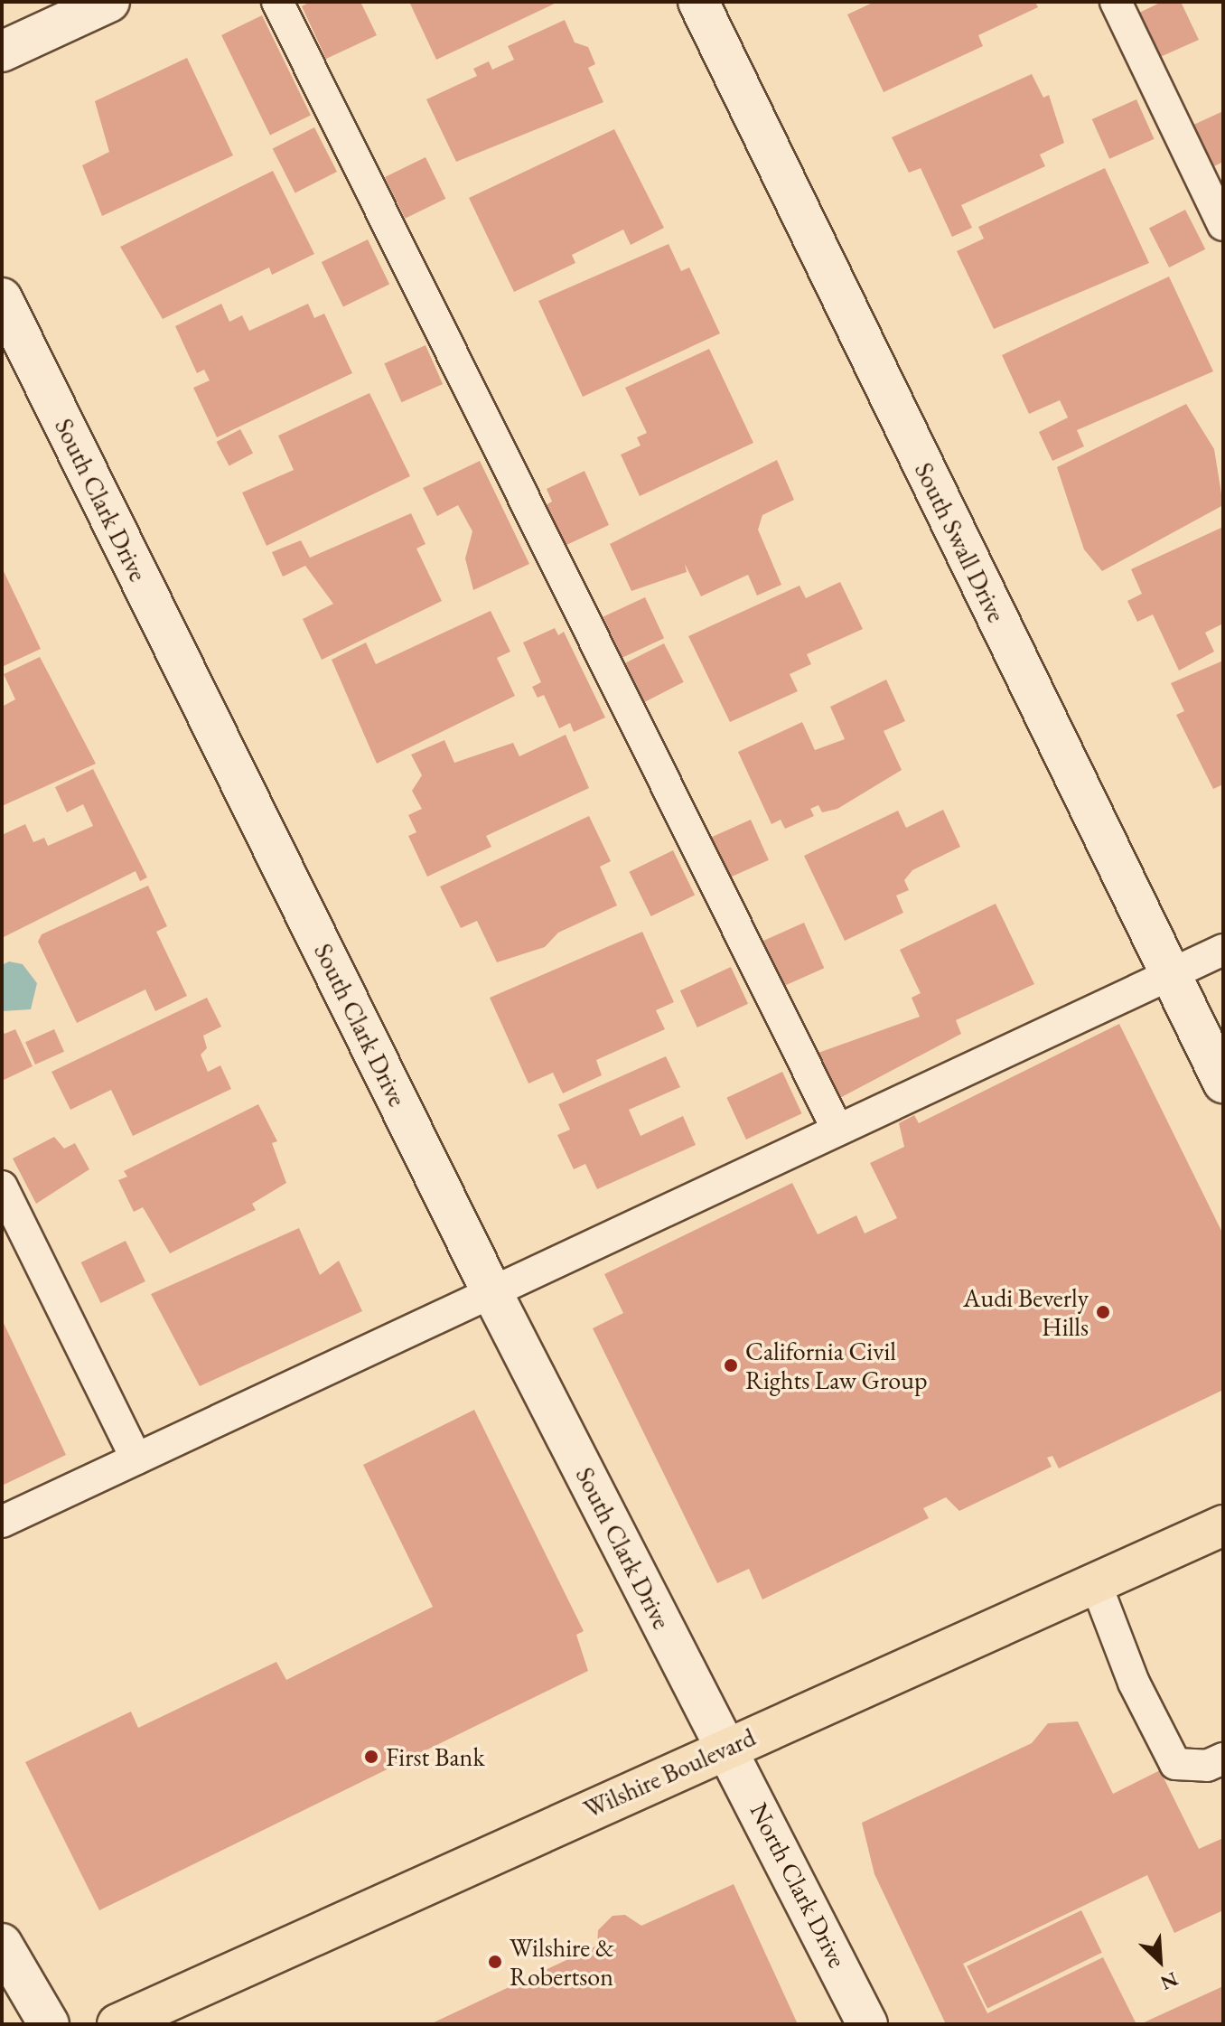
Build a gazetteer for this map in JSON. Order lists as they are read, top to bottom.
{
  "streets": {
    "main road": ["Wilshire Boulevard"],
    "street": ["South Clark Drive", "South Swall Drive", "North Clark Drive"]
  },
  "crossings": [
    ["South Clark Drive", "Wilshire Boulevard"],
    ["South Clark Drive", "North Clark Drive"],
    ["Wilshire Boulevard", "North Clark Drive"]
  ],
  "places": [
    "Audi Beverly Hills",
    "California Civil Rights Law Group",
    "First Bank",
    "Wilshire & Robertson"
  ],
  "north": "bottom right"
}
